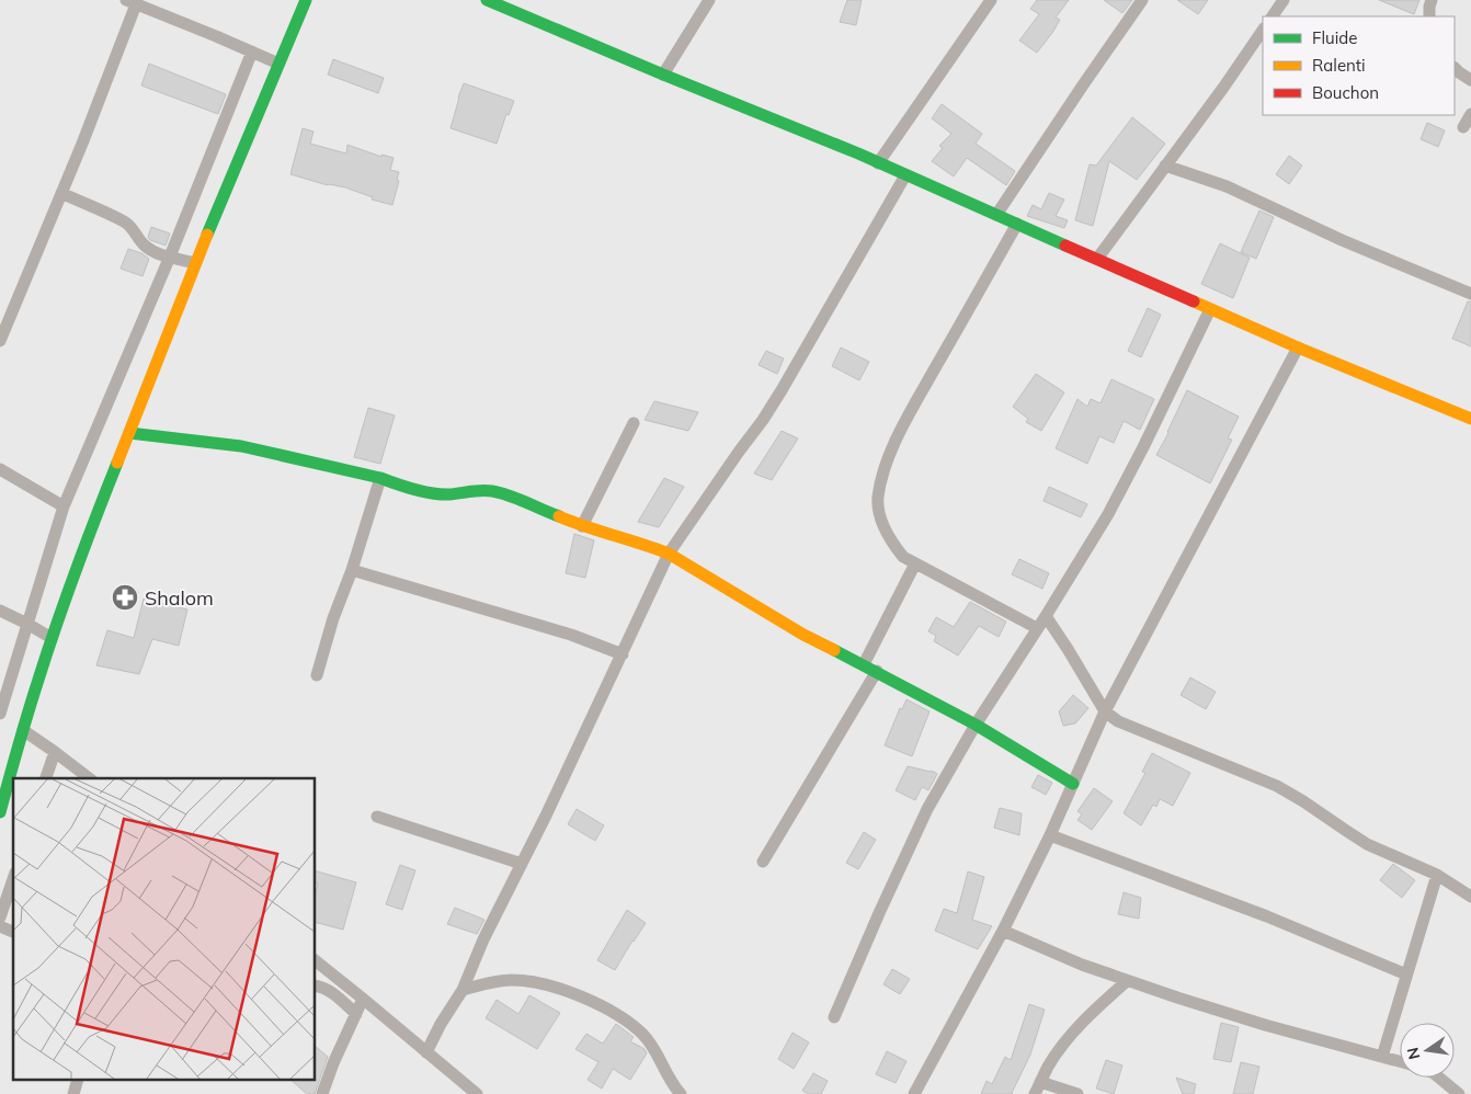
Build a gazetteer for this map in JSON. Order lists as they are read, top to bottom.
{
  "places": {
    "pharmacy": ["Shalom"]
  },
  "legend": ["Fluide", "Ralenti", "Bouchon"],
  "north": "left"
}
